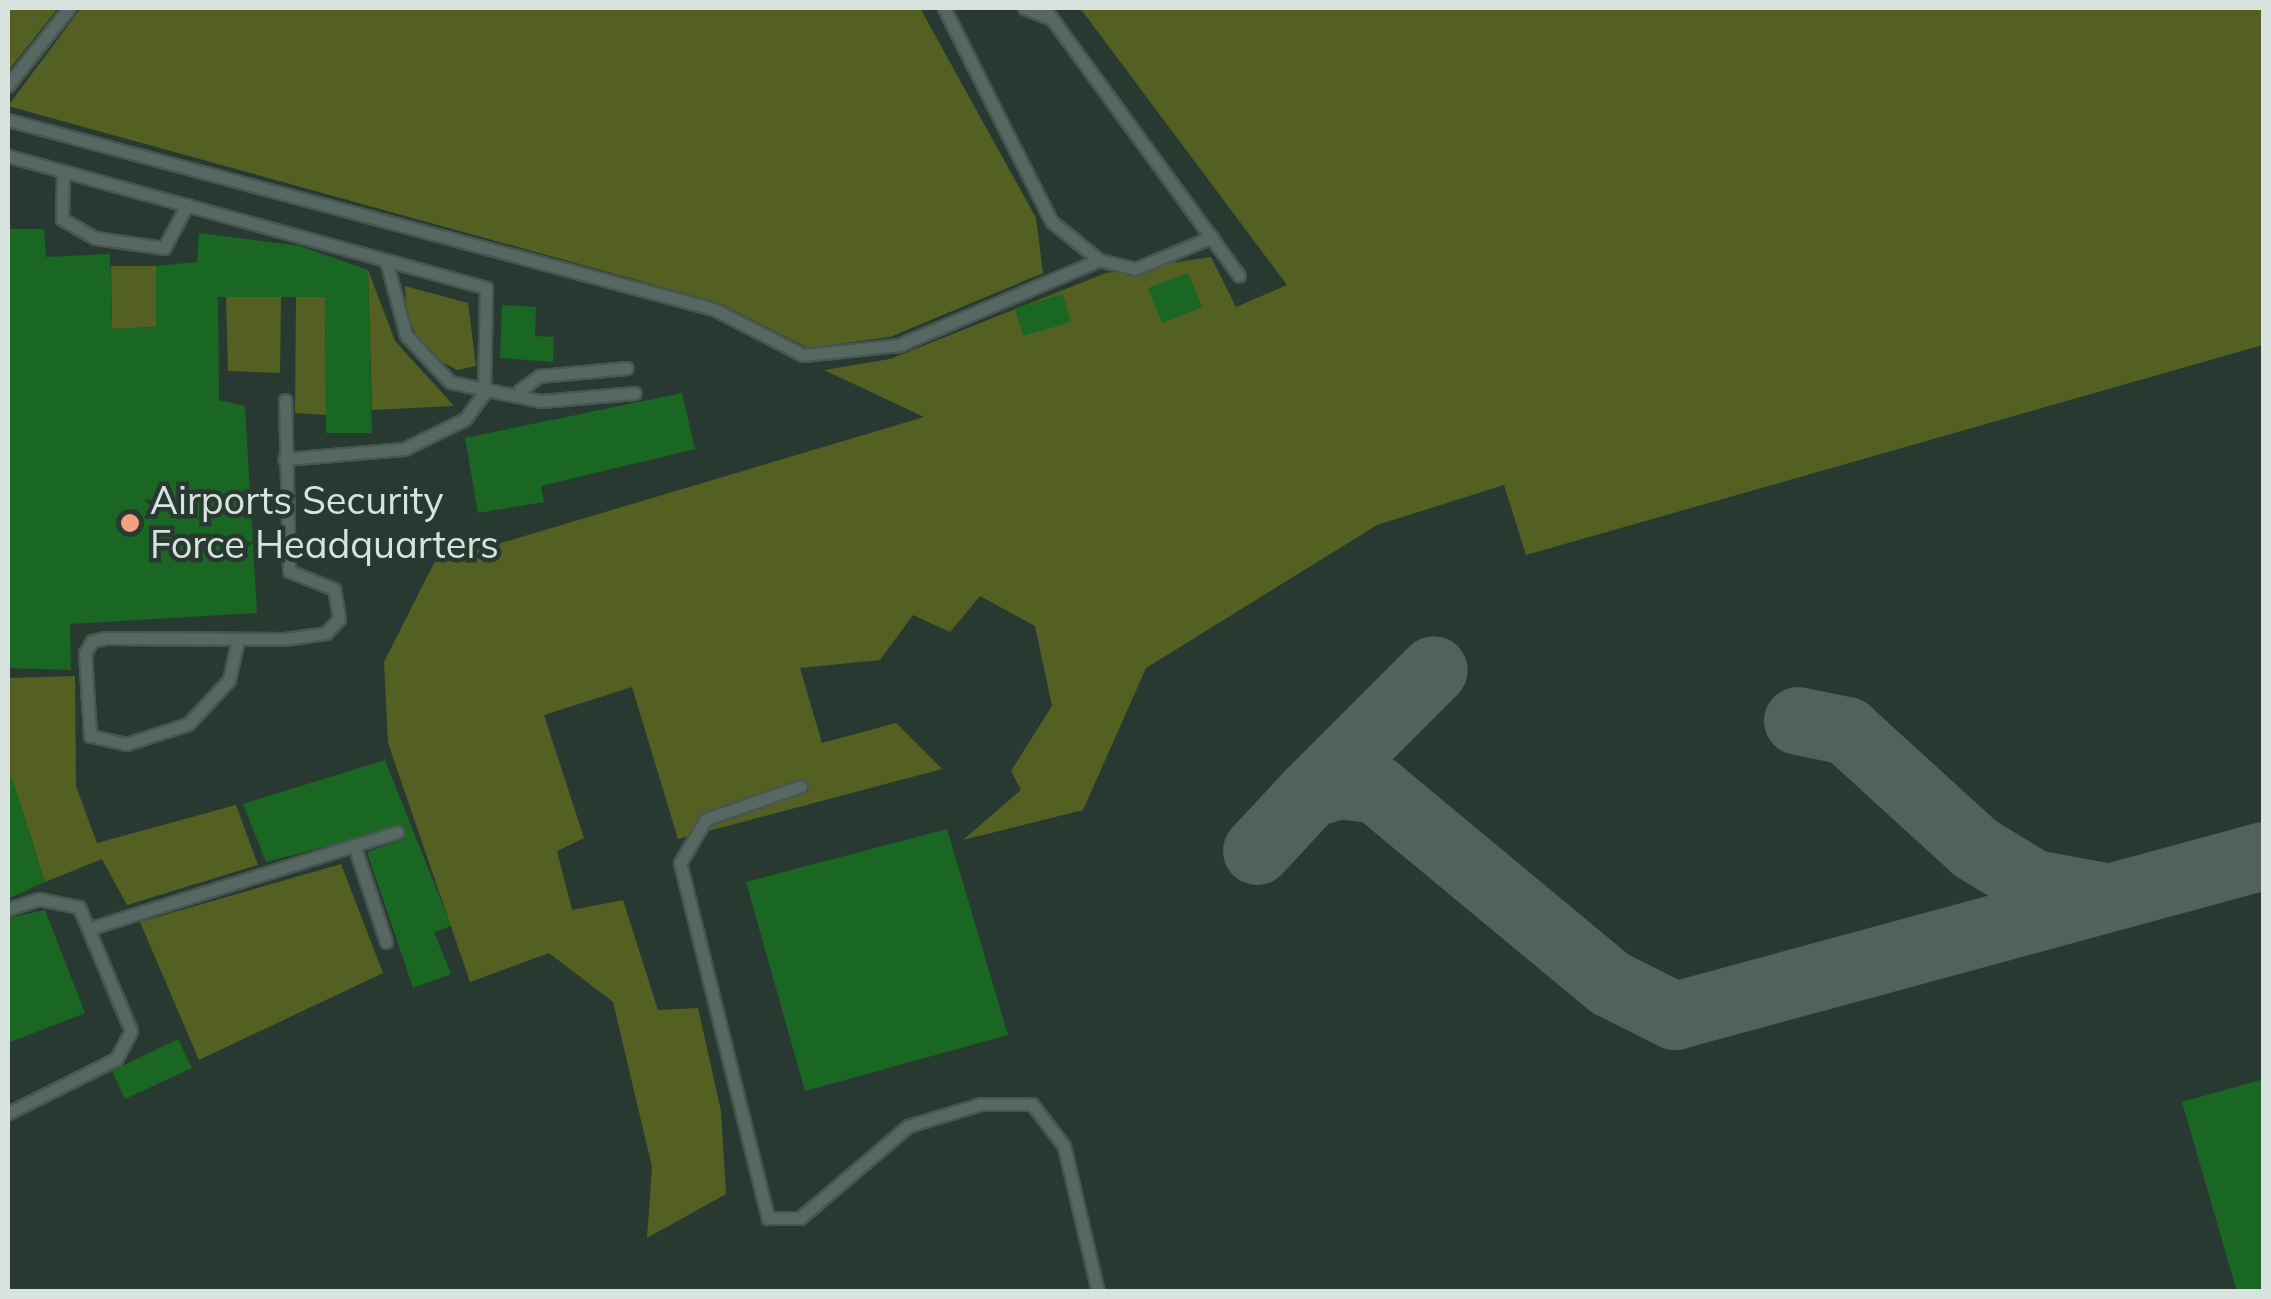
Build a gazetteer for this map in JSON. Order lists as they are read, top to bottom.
{
  "places": ["Airports Security Force Headquarters"]
}
